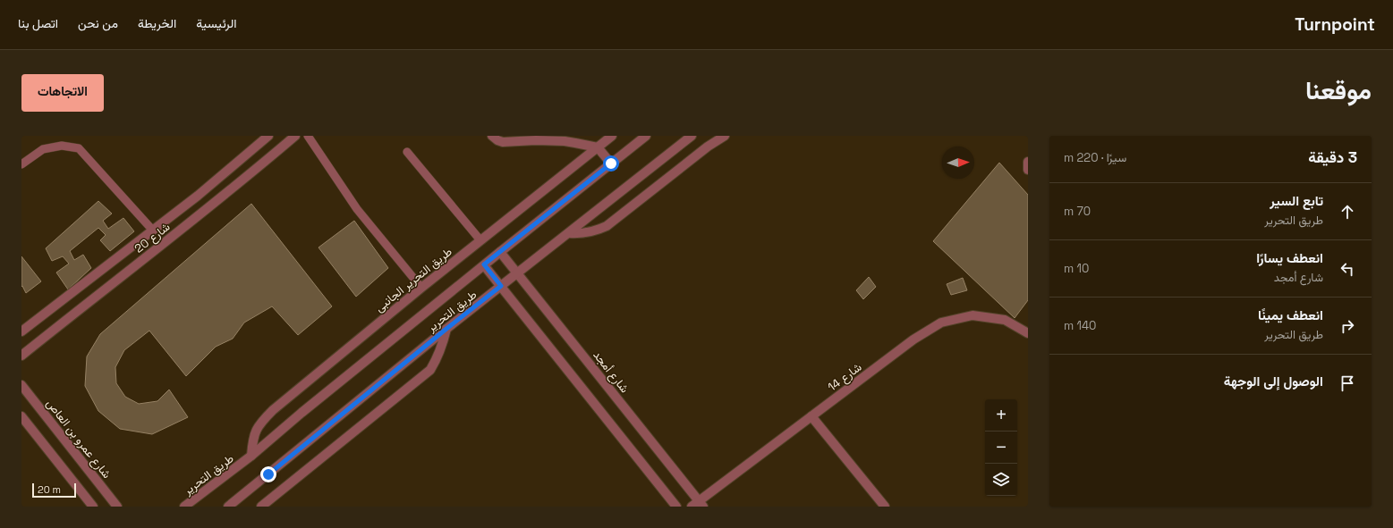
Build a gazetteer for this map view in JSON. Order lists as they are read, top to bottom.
{
  "streets": {
    "street": [
      "شارع 20",
      "طريق التحرير الجانبى",
      "طريق التحرير",
      "شارع أمجد",
      "شارع 14",
      "شارع عمرو بن العاص"
    ]
  },
  "crossings": [
    ["طريق التحرير الجانبى", "طريق التحرير"],
    ["طريق التحرير", "شارع أمجد"],
    ["شارع أمجد", "شارع 14"]
  ],
  "scale_bar": "20 m",
  "north": "right",
  "page": {
    "header": "Turnpoint",
    "nav": [
      "الرئيسية",
      "الخريطة",
      "من نحن",
      "اتصل بنا"
    ],
    "title": "موقعنا",
    "buttons": "الاتجاهات",
    "heading": ["3 دقيقة", "سيرًا · 220 m"],
    "list": [
      ["تابع السير", "طريق التحرير", "70 m"],
      ["انعطف يسارًا", "شارع أمجد", "10 m"],
      ["انعطف يمينًا", "طريق التحرير", "140 m"],
      "الوصول إلى الوجهة"
    ],
    "map_buttons": ["+", "−"],
    "scale": "20 m"
  }
}
